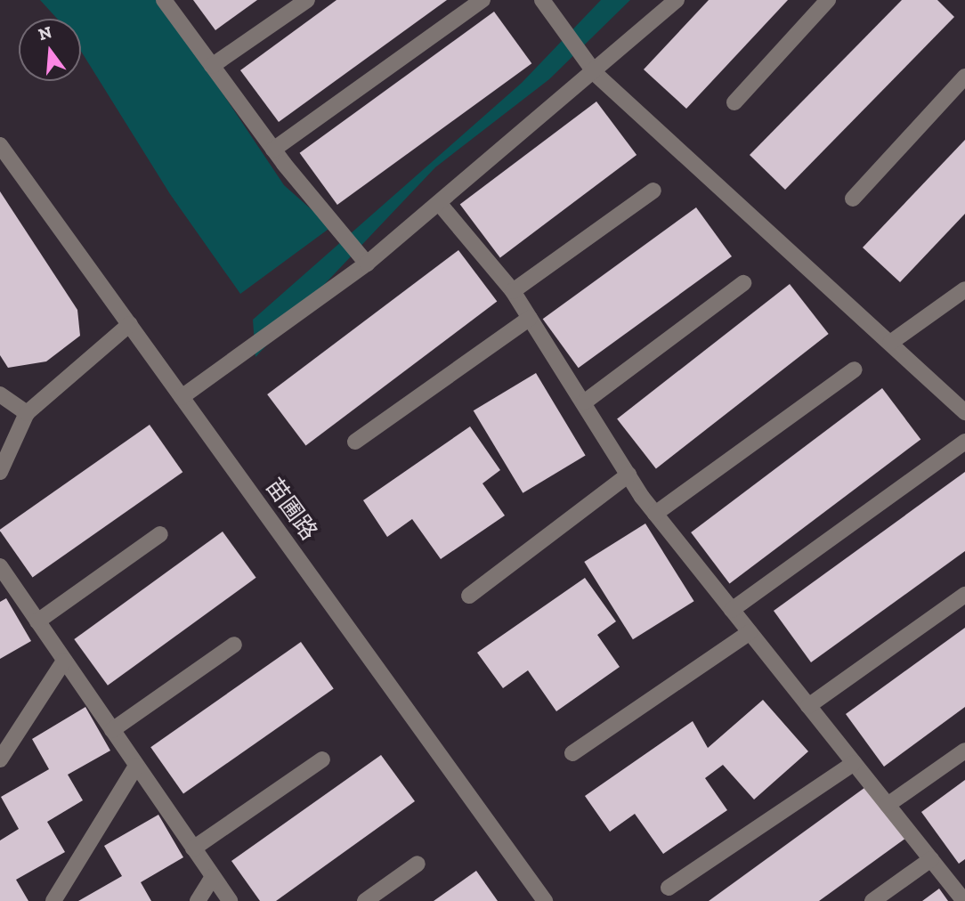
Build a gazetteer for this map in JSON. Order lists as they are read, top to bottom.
{
  "streets": {
    "street": ["苗圃路"]
  },
  "north": "top"
}
